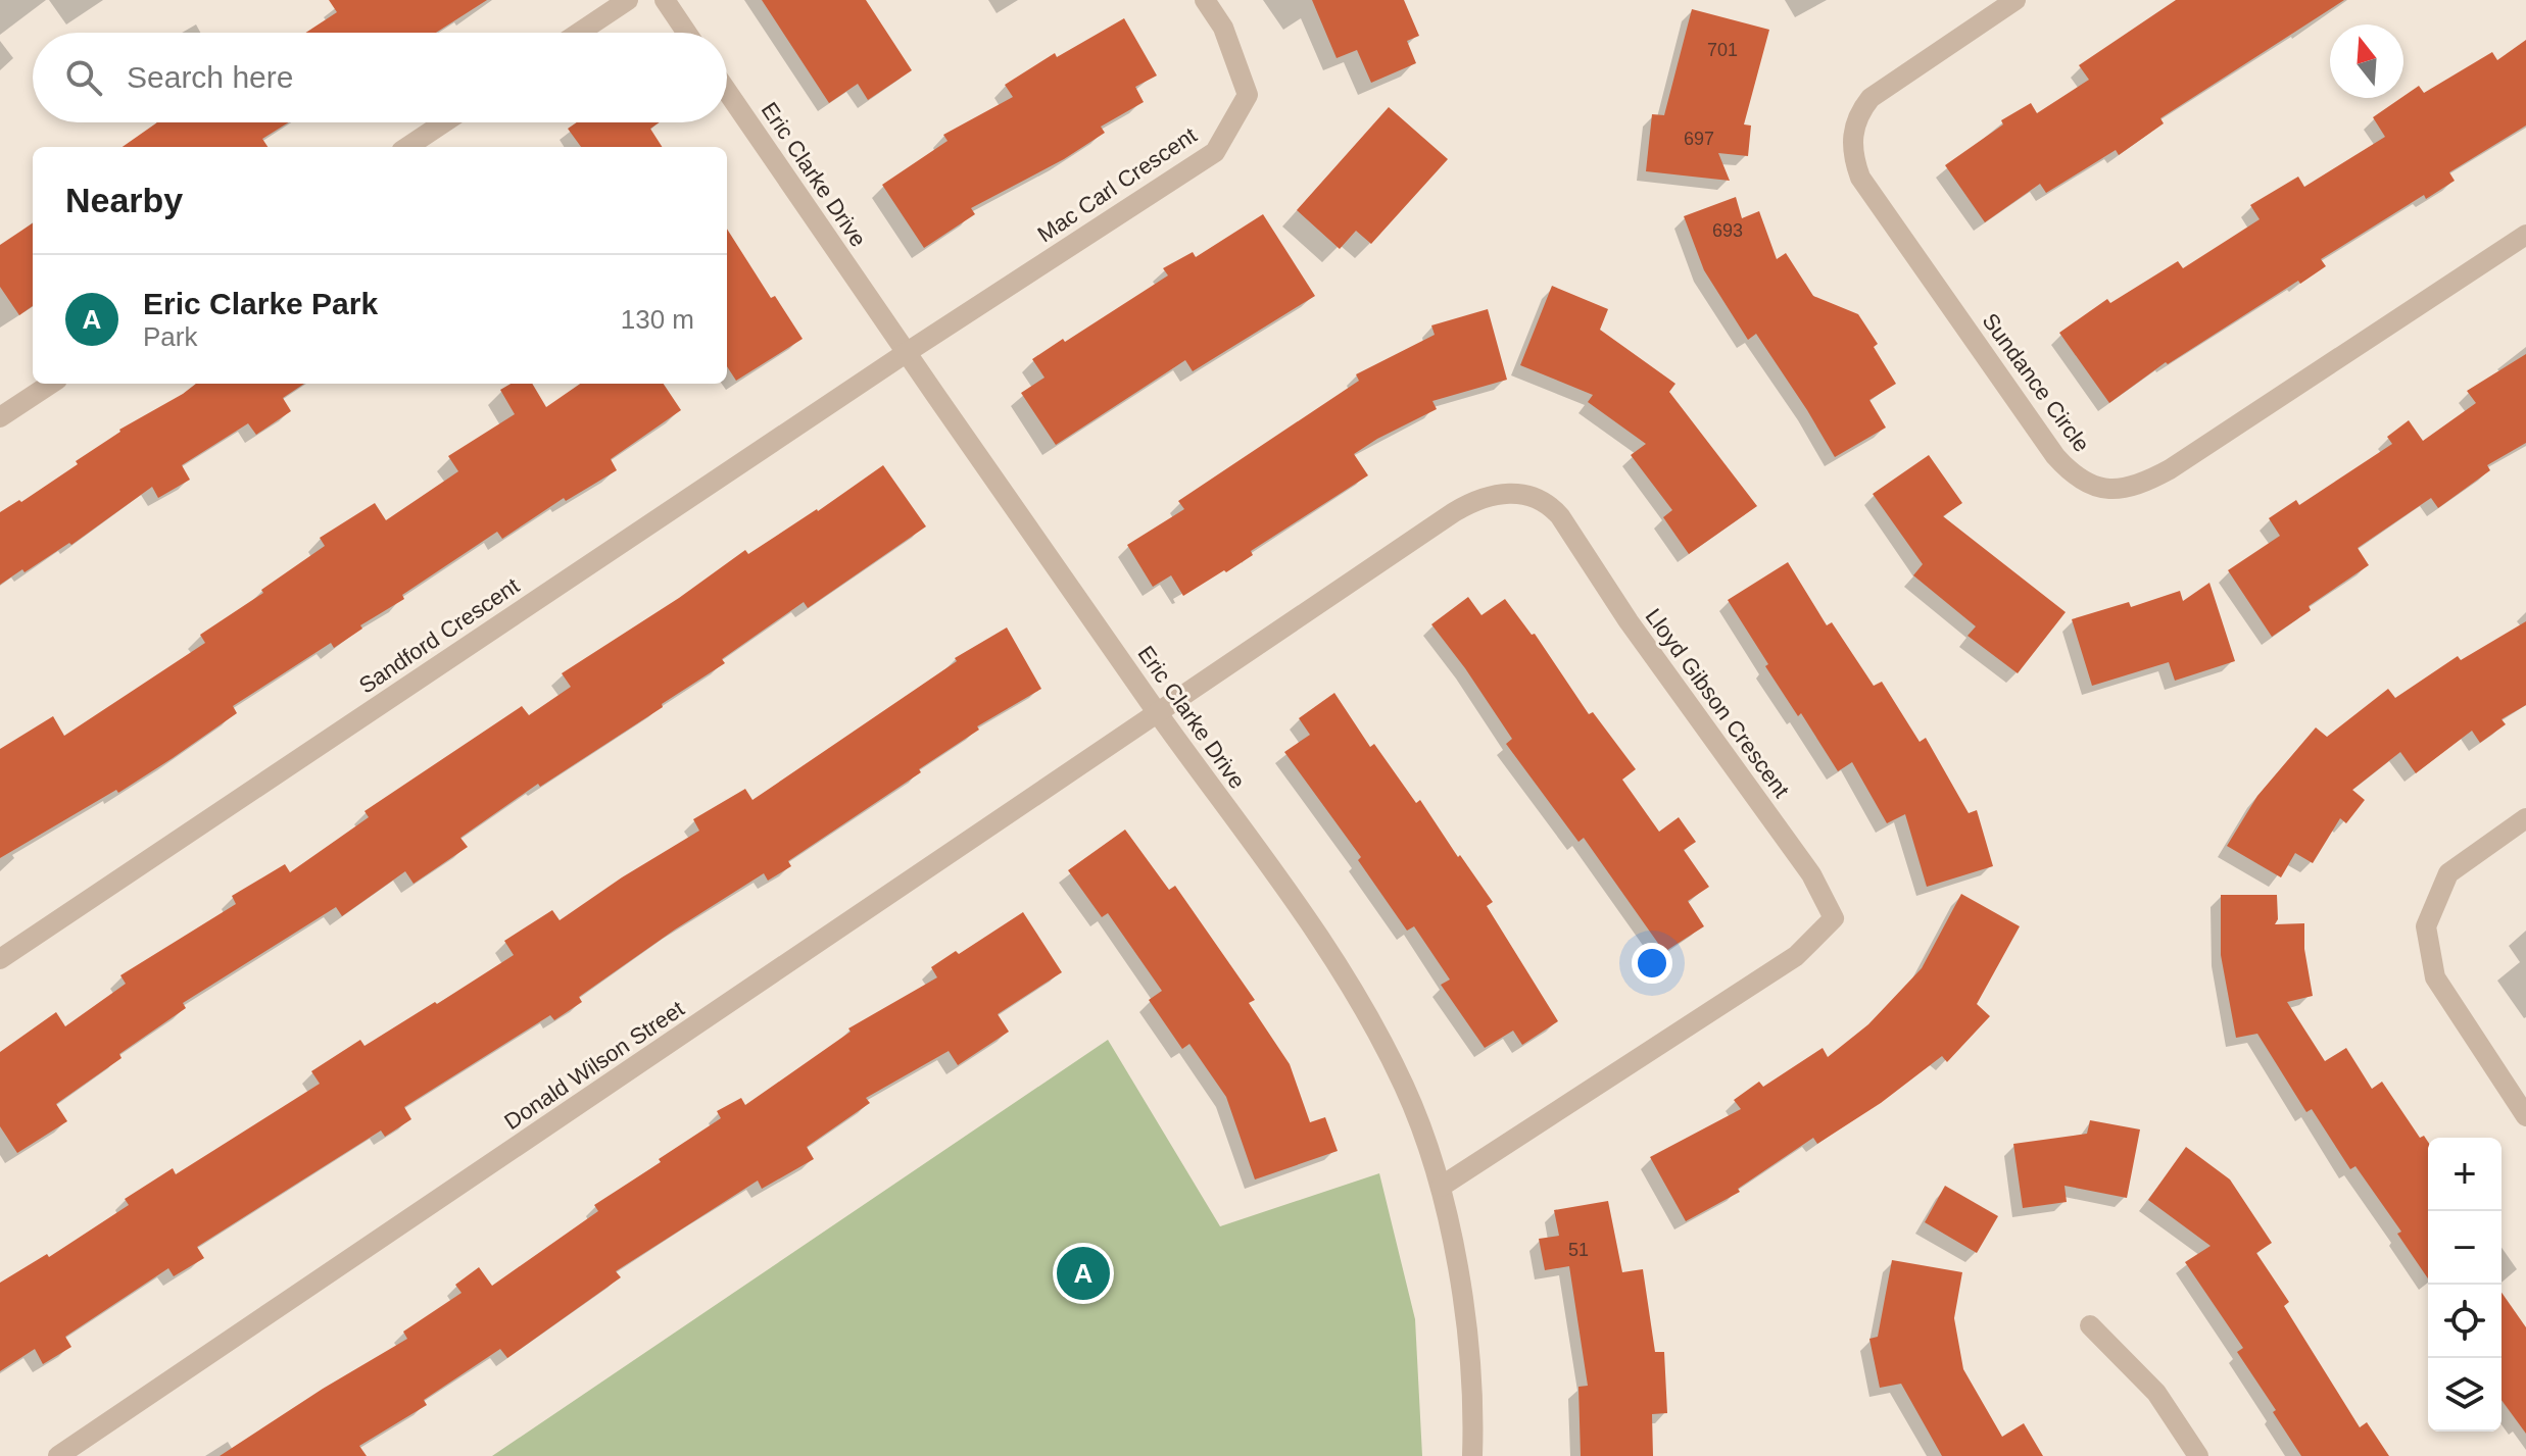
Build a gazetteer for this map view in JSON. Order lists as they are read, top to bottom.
{
  "streets": {
    "street": [
      "Eric Clarke Drive",
      "Mac Carl Crescent",
      "Sundance Circle",
      "Sandford Crescent",
      "Lloyd Gibson Crescent",
      "Donald Wilson Street"
    ]
  },
  "crossings": [
    ["Eric Clarke Drive", "Mac Carl Crescent"],
    ["Eric Clarke Drive", "Sandford Crescent"],
    ["Eric Clarke Drive", "Lloyd Gibson Crescent"],
    ["Eric Clarke Drive", "Donald Wilson Street"],
    ["Mac Carl Crescent", "Sandford Crescent"],
    ["Lloyd Gibson Crescent", "Donald Wilson Street"]
  ],
  "house_numbers": [
    "701",
    "697",
    "693",
    "51"
  ],
  "north": "top",
  "page": {
    "search": "Search here",
    "heading": "Nearby",
    "list": [
      {
        "mark": "A",
        "name": "Eric Clarke Park",
        "note": "Park",
        "value": "130 m"
      }
    ],
    "map_buttons": ["+", "−"],
    "pins": "A"
  }
}
